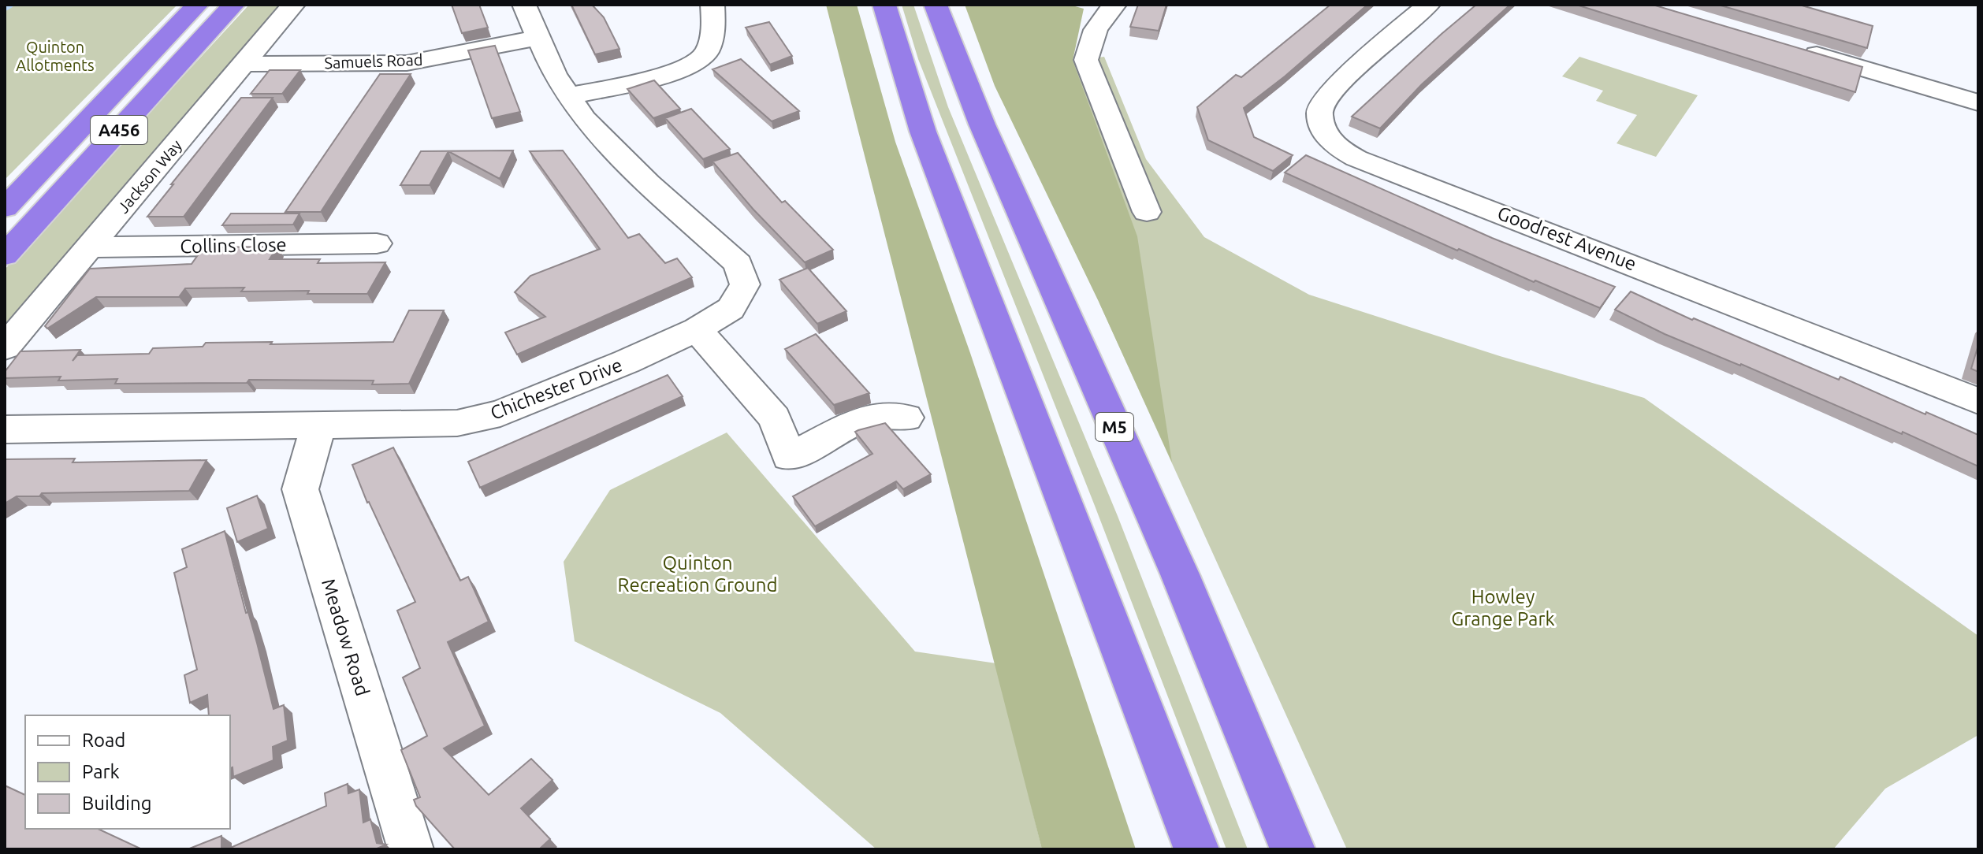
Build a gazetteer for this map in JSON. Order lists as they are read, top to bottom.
{
  "streets": {
    "highway": ["A456", "M5"],
    "street": [
      "Samuels Road",
      "Jackson Way",
      "Goodrest Avenue",
      "Collins Close",
      "Chichester Drive",
      "Meadow Road"
    ]
  },
  "crossings": [
    ["Samuels Road", "Jackson Way"],
    ["Samuels Road", "Chichester Drive"],
    ["Jackson Way", "Collins Close"],
    ["Chichester Drive", "Meadow Road"]
  ],
  "parks": ["Quinton Allotments", "Quinton Recreation Ground", "Howley Grange Park"],
  "legend": ["Road", "Park", "Building"]
}
